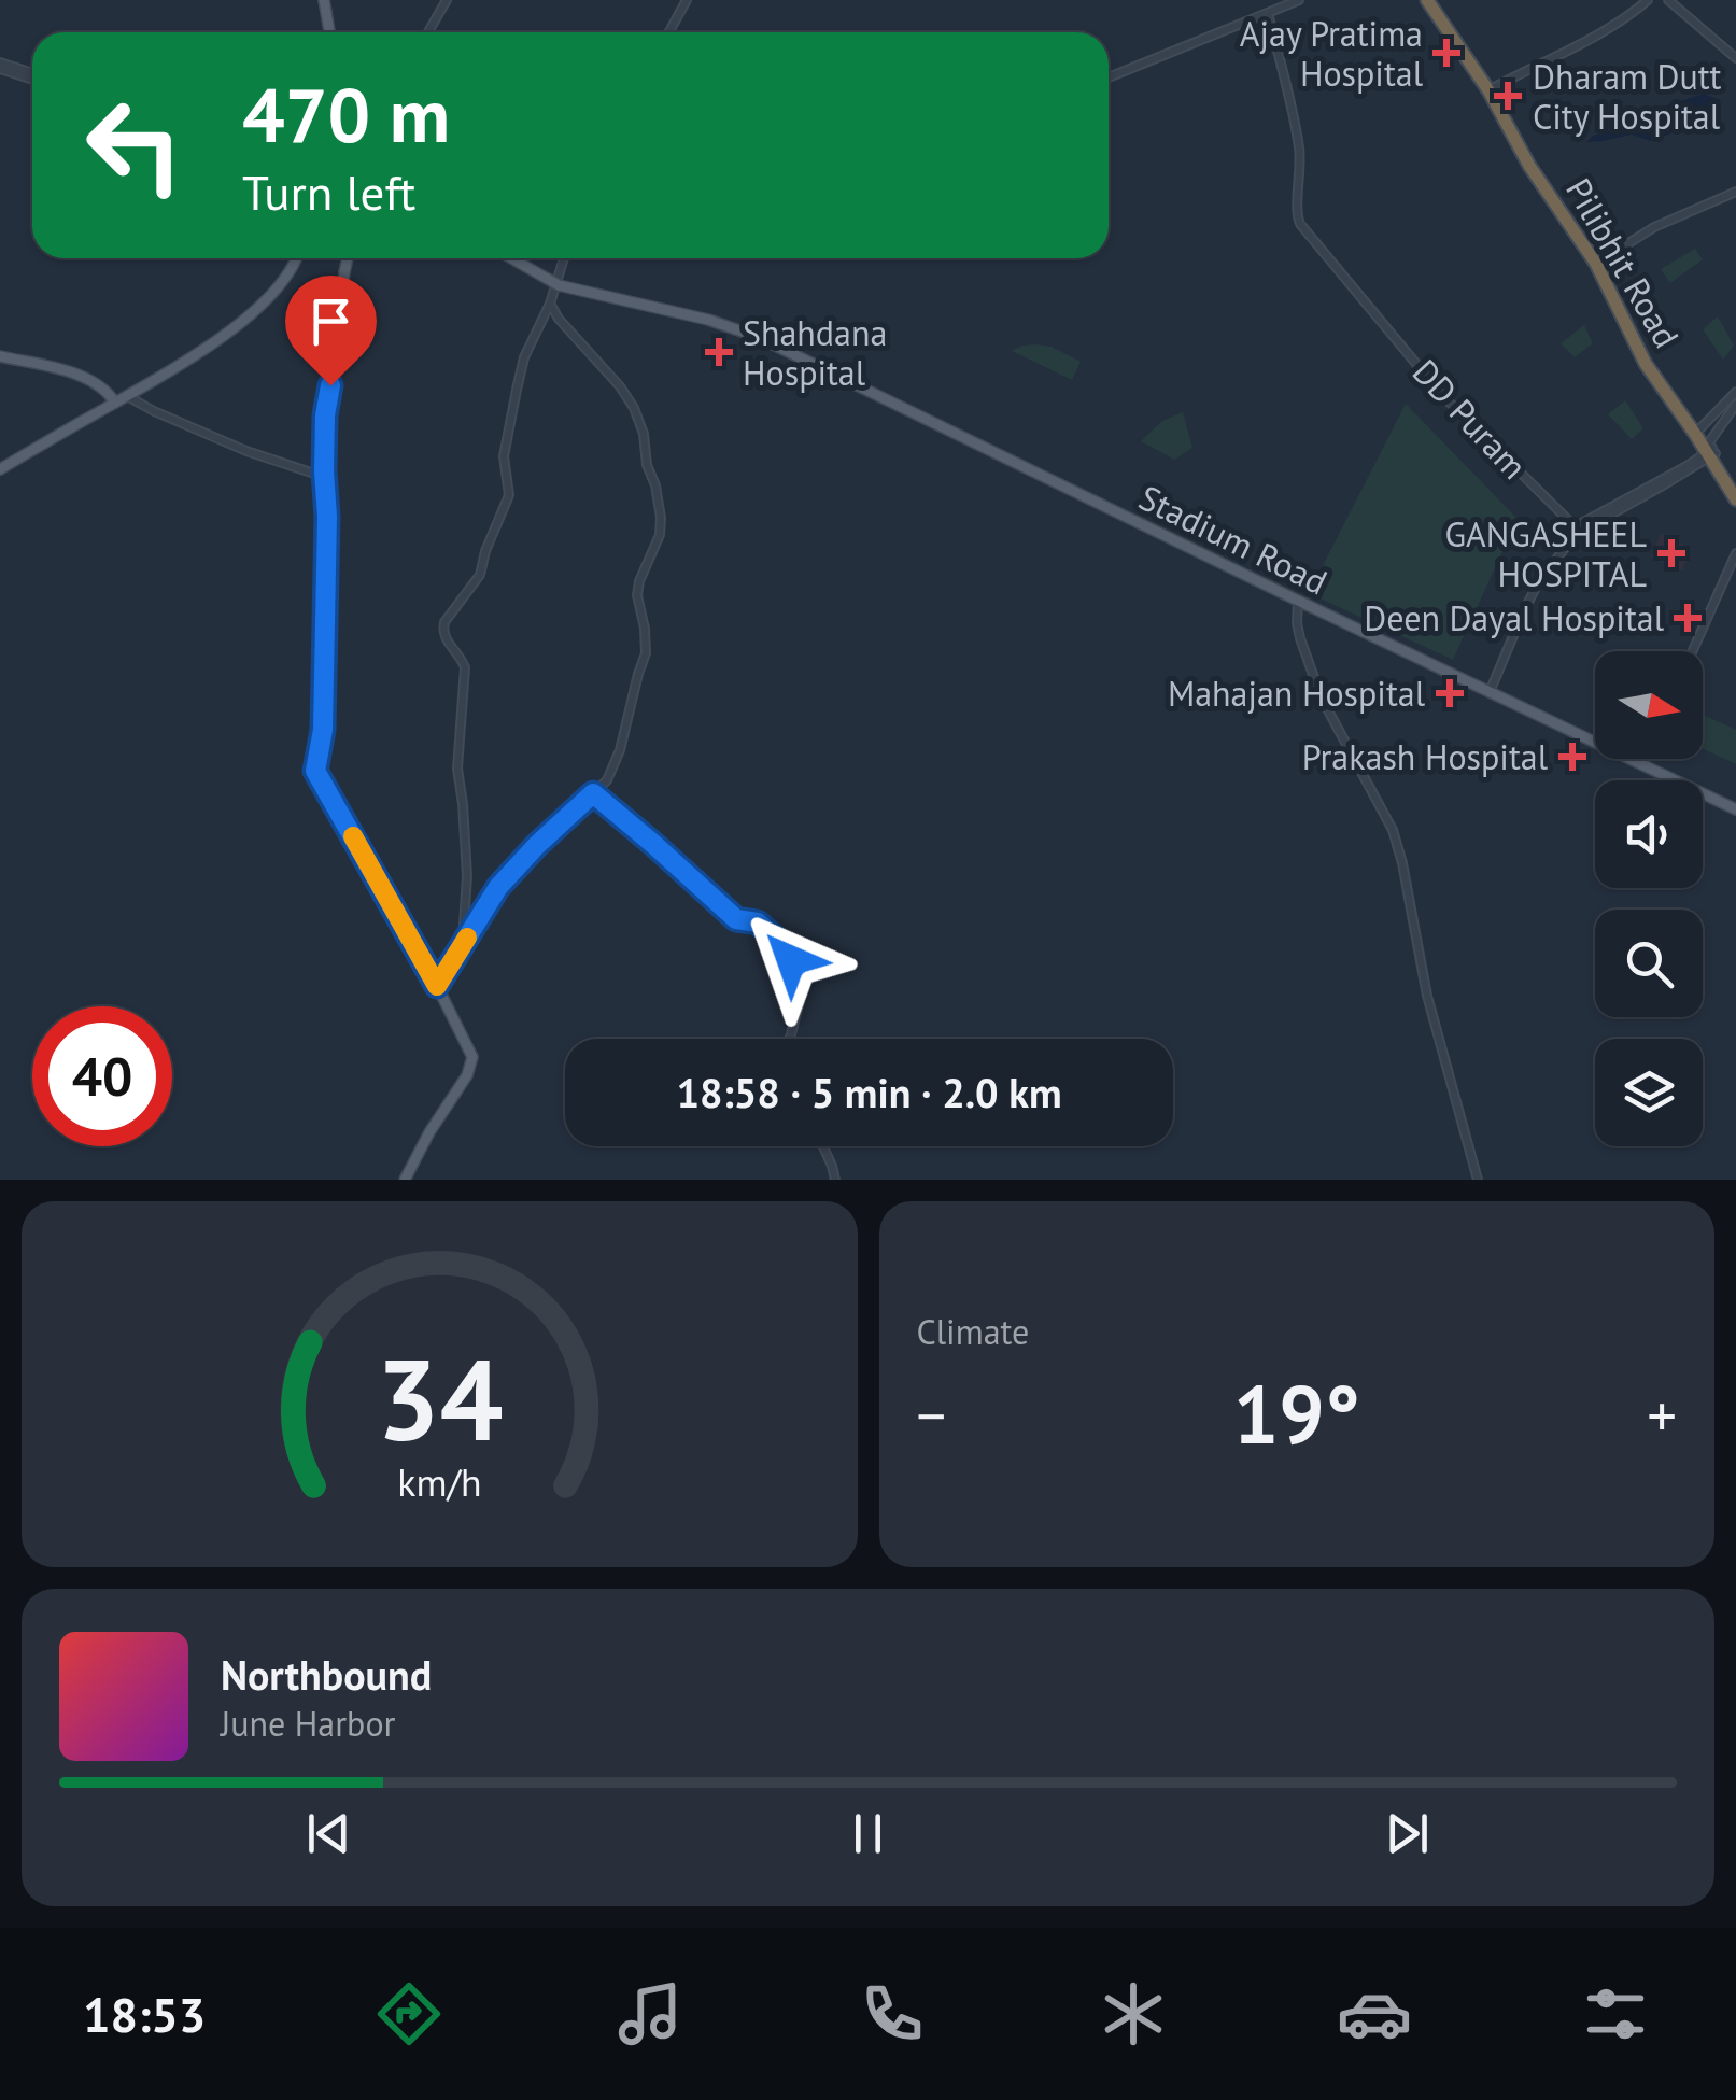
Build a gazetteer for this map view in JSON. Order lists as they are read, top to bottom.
{
  "streets": {
    "highway": ["Pilibhit Road"],
    "main road": ["Stadium Road"],
    "street": ["DD Puram"]
  },
  "places": {
    "health": [
      "Ajay Pratima Hospital",
      "Dharam Dutt City Hospital",
      "Shahdana Hospital",
      "GANGASHEEL HOSPITAL",
      "Deen Dayal Hospital",
      "Mahajan Hospital",
      "Prakash Hospital"
    ]
  },
  "north": "right",
  "page": {
    "turn": ["470 m", "Turn left"],
    "limit": "40",
    "trip": "18:58 · 5 min · 2.0 km",
    "tile": "Climate",
    "heat": ["−", "19°", "+"],
    "song": ["Northbound", "June Harbor"],
    "tabs": "18:53",
    "gauge": ["34", "km/h"]
  }
}
